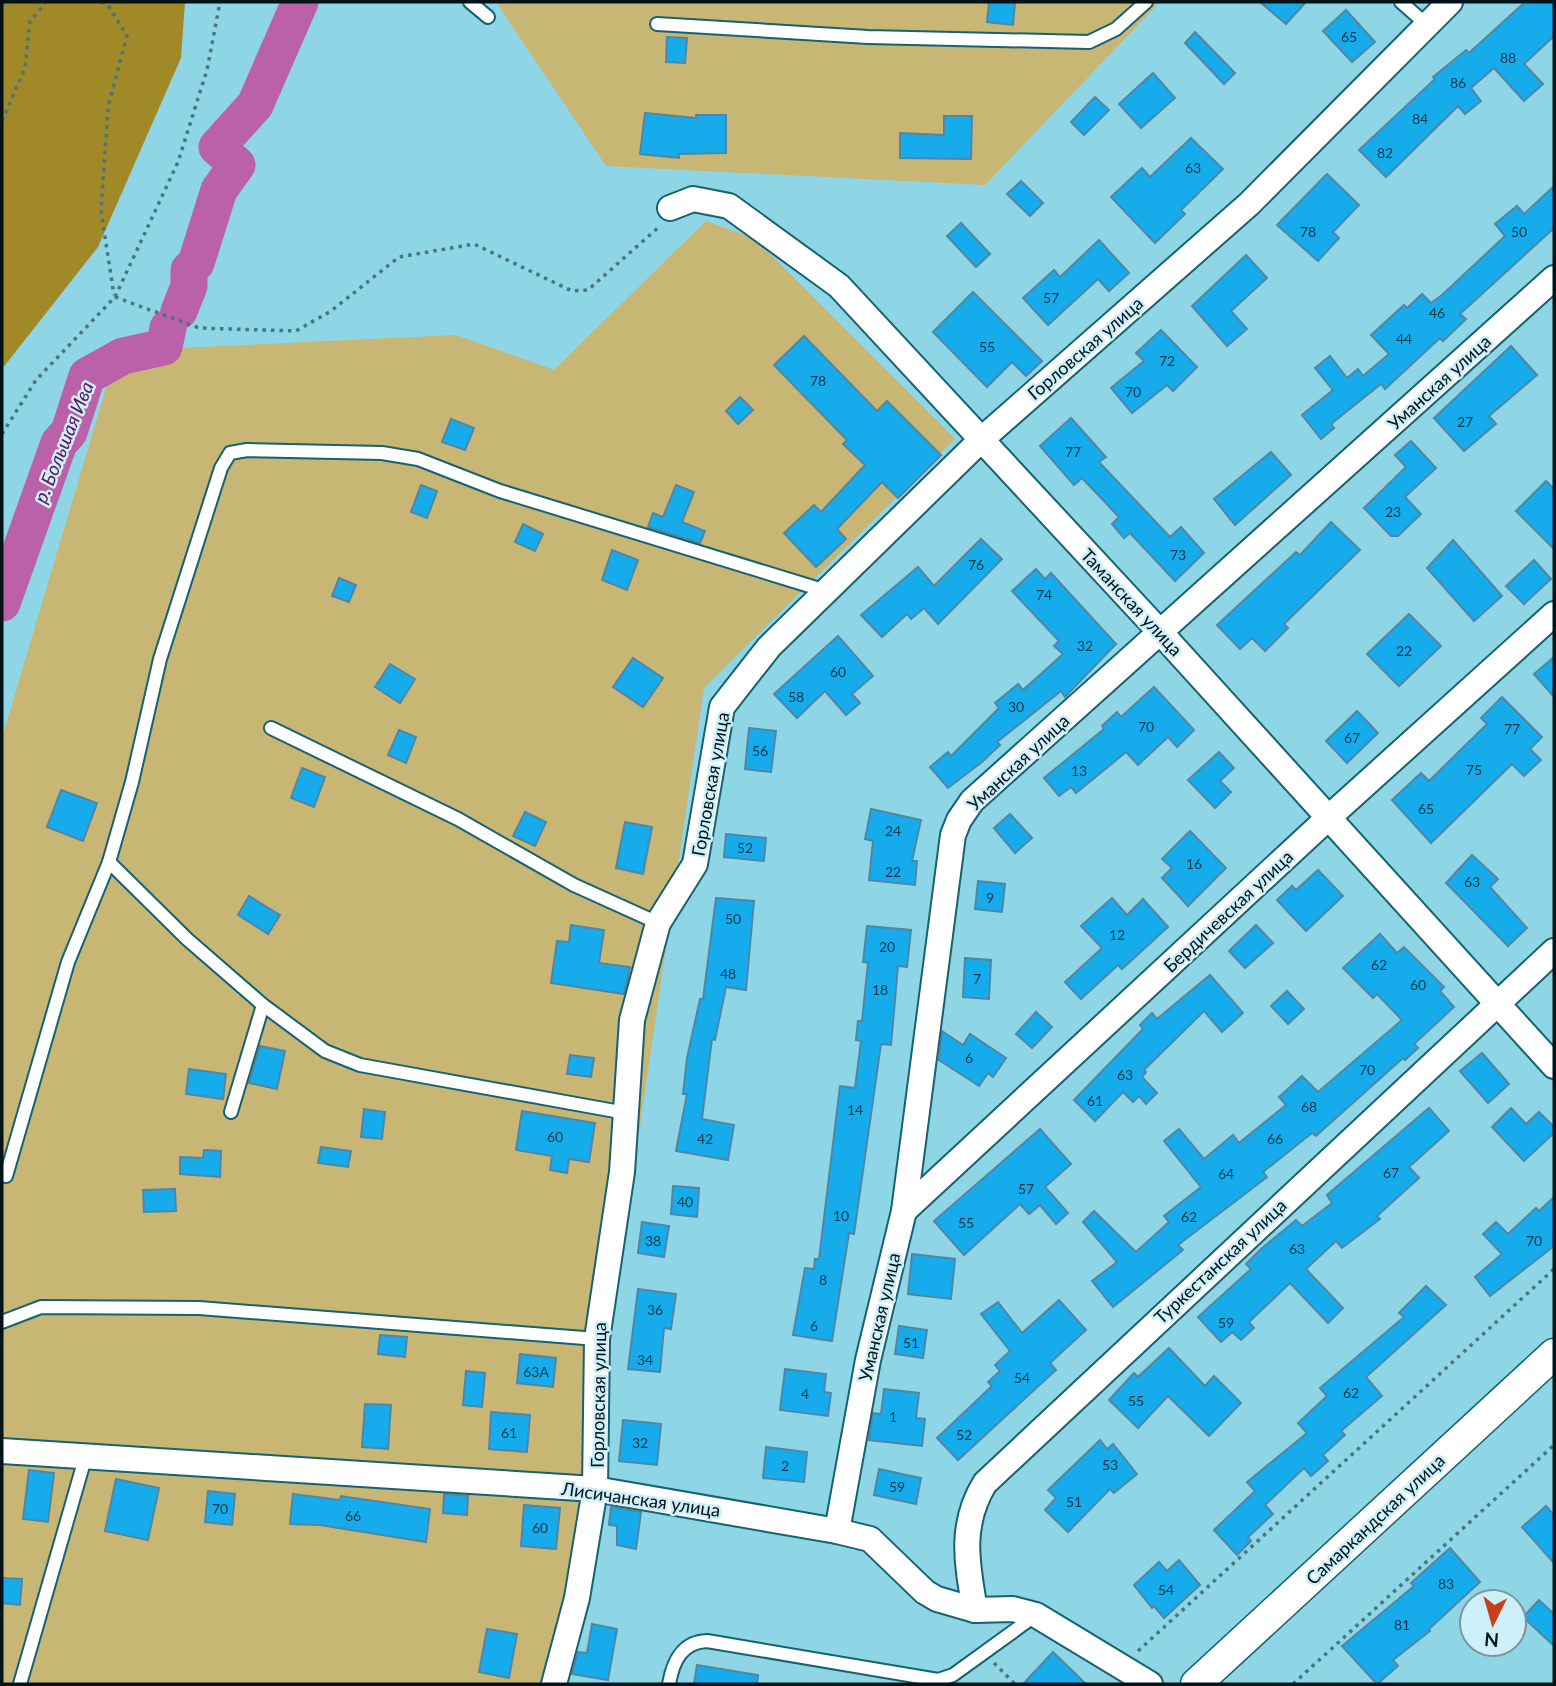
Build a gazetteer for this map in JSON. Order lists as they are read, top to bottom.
{
  "streets": {
    "street": [
      "Горловская улица",
      "Уманская улица",
      "Таманская улица",
      "Бердичевская улица",
      "Туркестанская улица",
      "Лисичанская улица",
      "Самаркандская улица"
    ]
  },
  "crossings": [
    ["Горловская улица", "Таманская улица"],
    ["Горловская улица", "Лисичанская улица"],
    ["Уманская улица", "Таманская улица"],
    ["Уманская улица", "Бердичевская улица"],
    ["Уманская улица", "Лисичанская улица"],
    ["Таманская улица", "Бердичевская улица"],
    ["Таманская улица", "Туркестанская улица"],
    ["Туркестанская улица", "Лисичанская улица"]
  ],
  "water": ["р. Большая Ива"],
  "house_numbers": [
    "65",
    "88",
    "86",
    "84",
    "82",
    "63",
    "78",
    "50",
    "57",
    "46",
    "44",
    "55",
    "72",
    "78",
    "70",
    "27",
    "77",
    "23",
    "73",
    "76",
    "74",
    "32",
    "22",
    "60",
    "58",
    "30",
    "70",
    "77",
    "67",
    "56",
    "75",
    "13",
    "65",
    "24",
    "52",
    "16",
    "22",
    "63",
    "9",
    "50",
    "12",
    "20",
    "62",
    "48",
    "7",
    "60",
    "18",
    "6",
    "70",
    "63",
    "61",
    "68",
    "14",
    "60",
    "42",
    "66",
    "67",
    "64",
    "57",
    "40",
    "10",
    "62",
    "55",
    "38",
    "70",
    "63",
    "8",
    "36",
    "59",
    "6",
    "51",
    "34",
    "63А",
    "54",
    "62",
    "4",
    "55",
    "1",
    "61",
    "52",
    "32",
    "53",
    "2",
    "59",
    "51",
    "70",
    "66",
    "60",
    "83",
    "54",
    "81"
  ],
  "north": "bottom"
}
